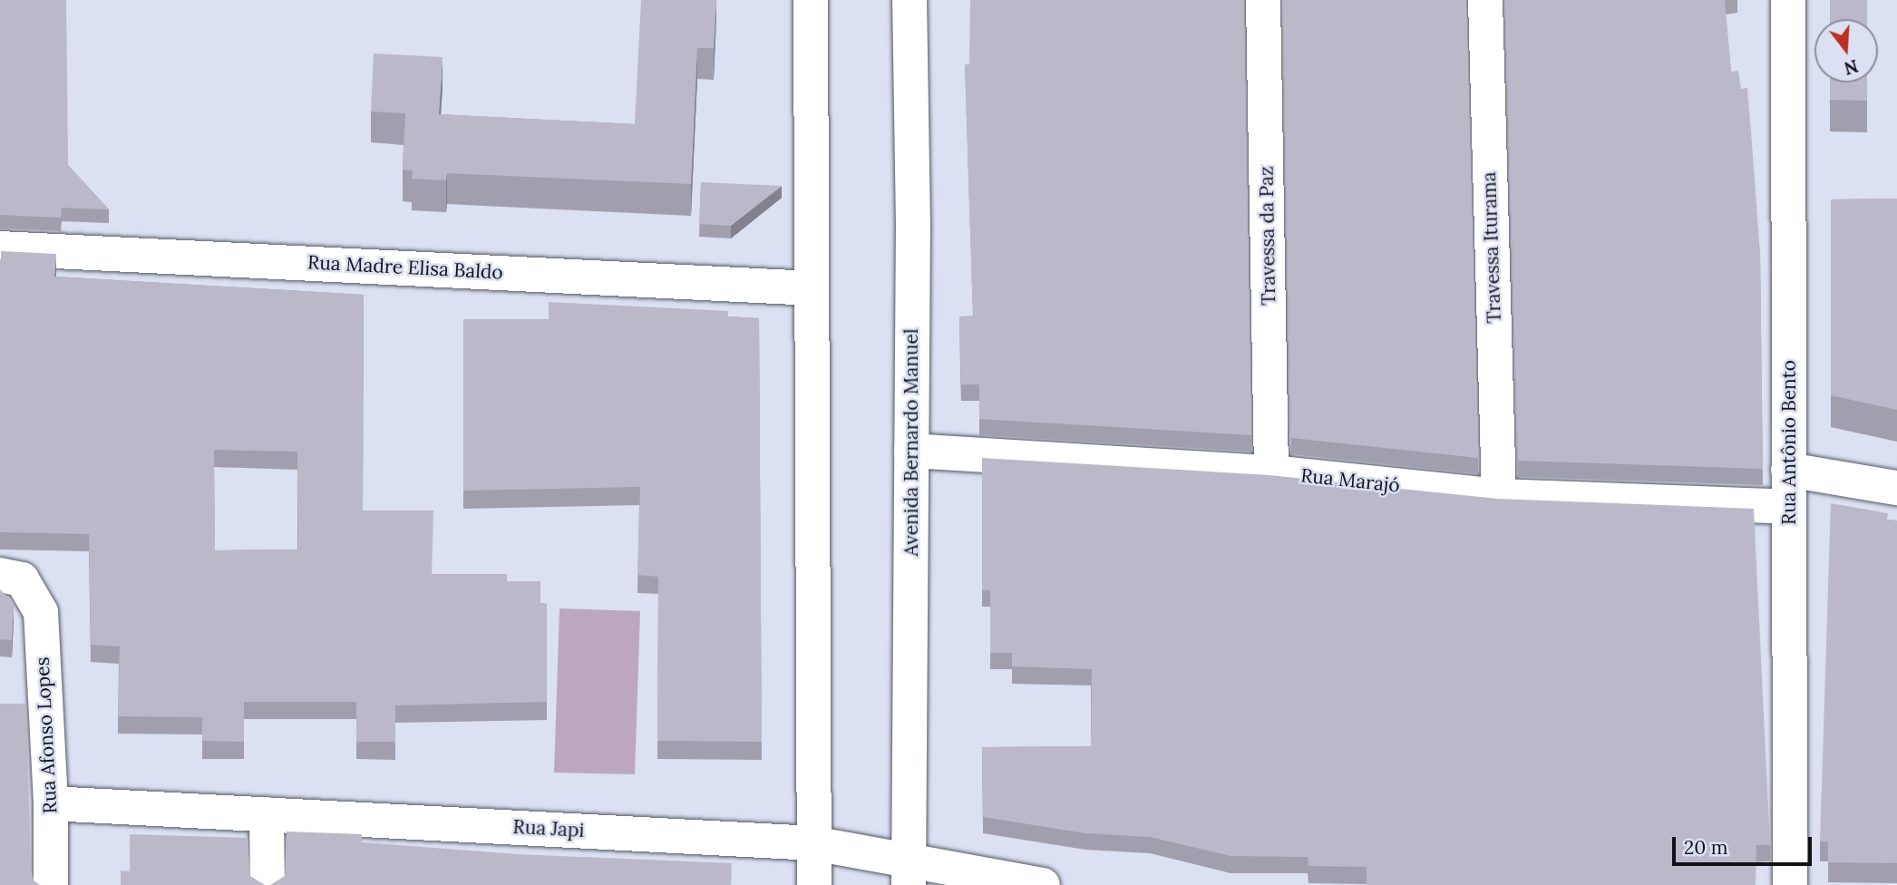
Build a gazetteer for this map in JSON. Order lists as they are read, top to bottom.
{
  "streets": {
    "street": [
      "Travessa da Paz",
      "Travessa Iturama",
      "Rua Madre Elisa Baldo",
      "Avenida Bernardo Manuel",
      "Rua Antônio Bento",
      "Rua Marajó",
      "Rua Afonso Lopes",
      "Rua Japi"
    ]
  },
  "crossings": [
    ["Travessa da Paz", "Rua Marajó"],
    ["Travessa Iturama", "Rua Marajó"],
    ["Avenida Bernardo Manuel", "Rua Marajó"],
    ["Avenida Bernardo Manuel", "Rua Japi"],
    ["Rua Antônio Bento", "Rua Marajó"],
    ["Rua Afonso Lopes", "Rua Japi"]
  ],
  "scale_bar": "20 m",
  "north": "bottom"
}
